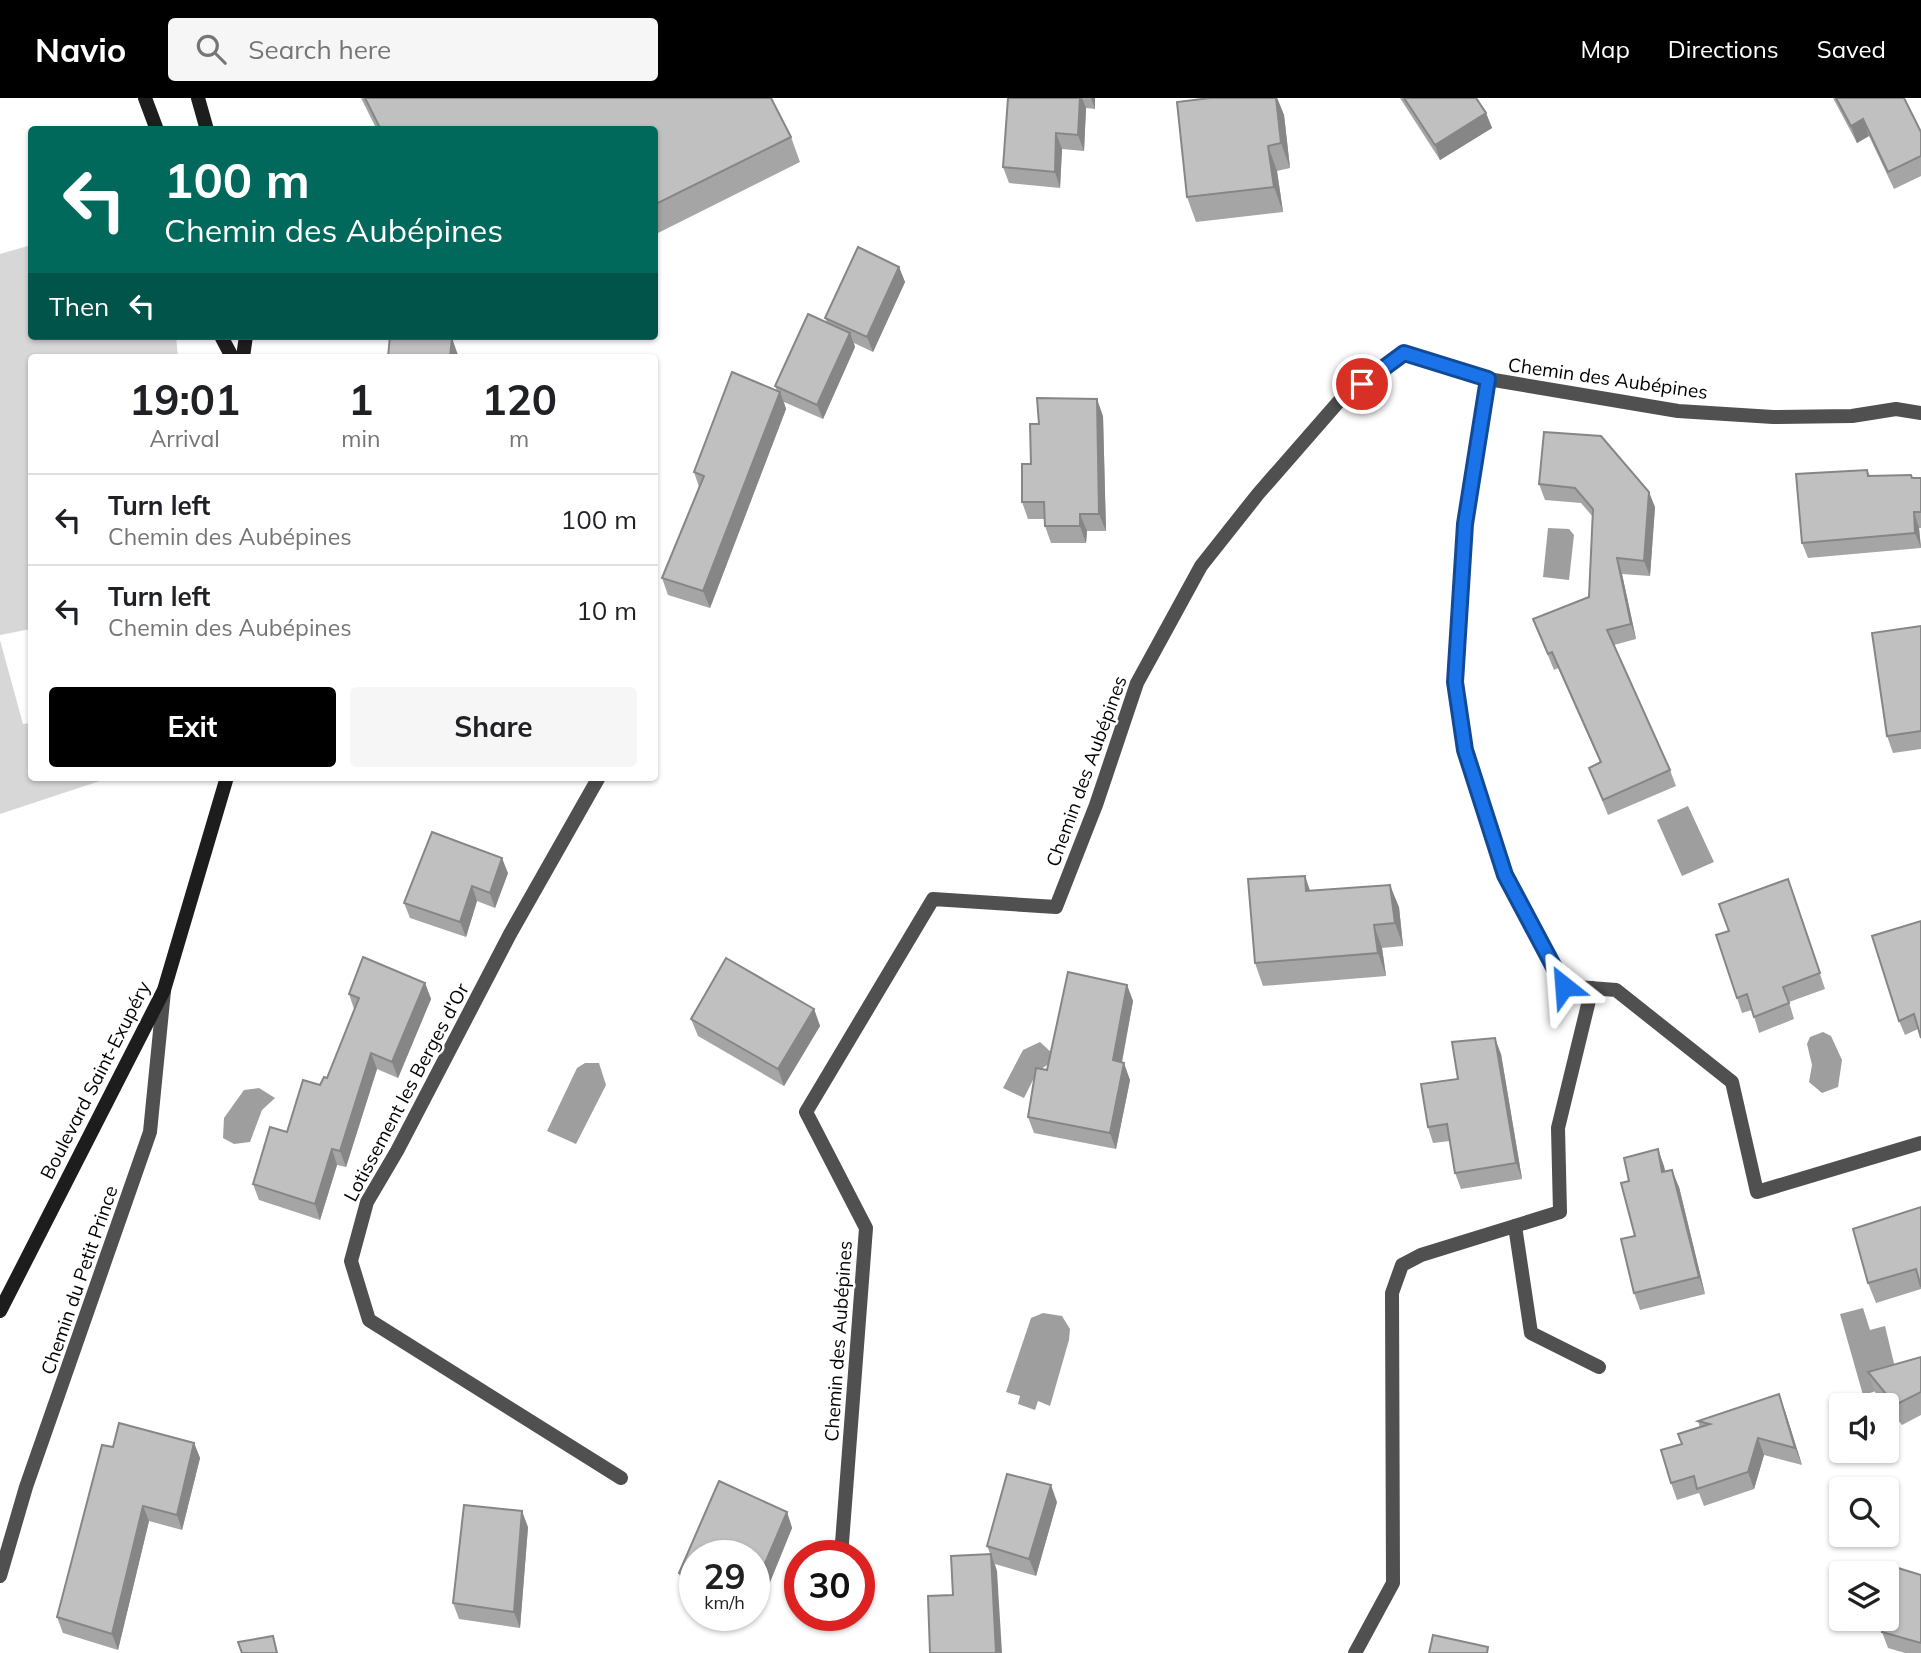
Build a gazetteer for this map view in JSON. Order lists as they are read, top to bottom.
{
  "streets": {
    "main road": ["Boulevard Saint-Exupéry"],
    "street": ["Chemin des Aubépines", "Lotissement les Berges d'Or", "Chemin du Petit Prince"]
  },
  "crossings": [
    ["Boulevard Saint-Exupéry", "Chemin du Petit Prince"]
  ],
  "page": {
    "header": "Navio",
    "search": "Search here",
    "nav": ["Map", "Directions", "Saved"],
    "turn": ["100 m", "Chemin des Aubépines"],
    "then": "Then",
    "eta": [
      "19:01",
      "Arrival",
      "1",
      "min",
      "120",
      "m"
    ],
    "list": [
      {
        "name": "Turn left",
        "note": "Chemin des Aubépines",
        "value": "100 m"
      },
      {
        "name": "Turn left",
        "note": "Chemin des Aubépines",
        "value": "10 m"
      }
    ],
    "buttons": ["Exit", "Share"],
    "speed": "29 km/h",
    "limit": "30"
  }
}
